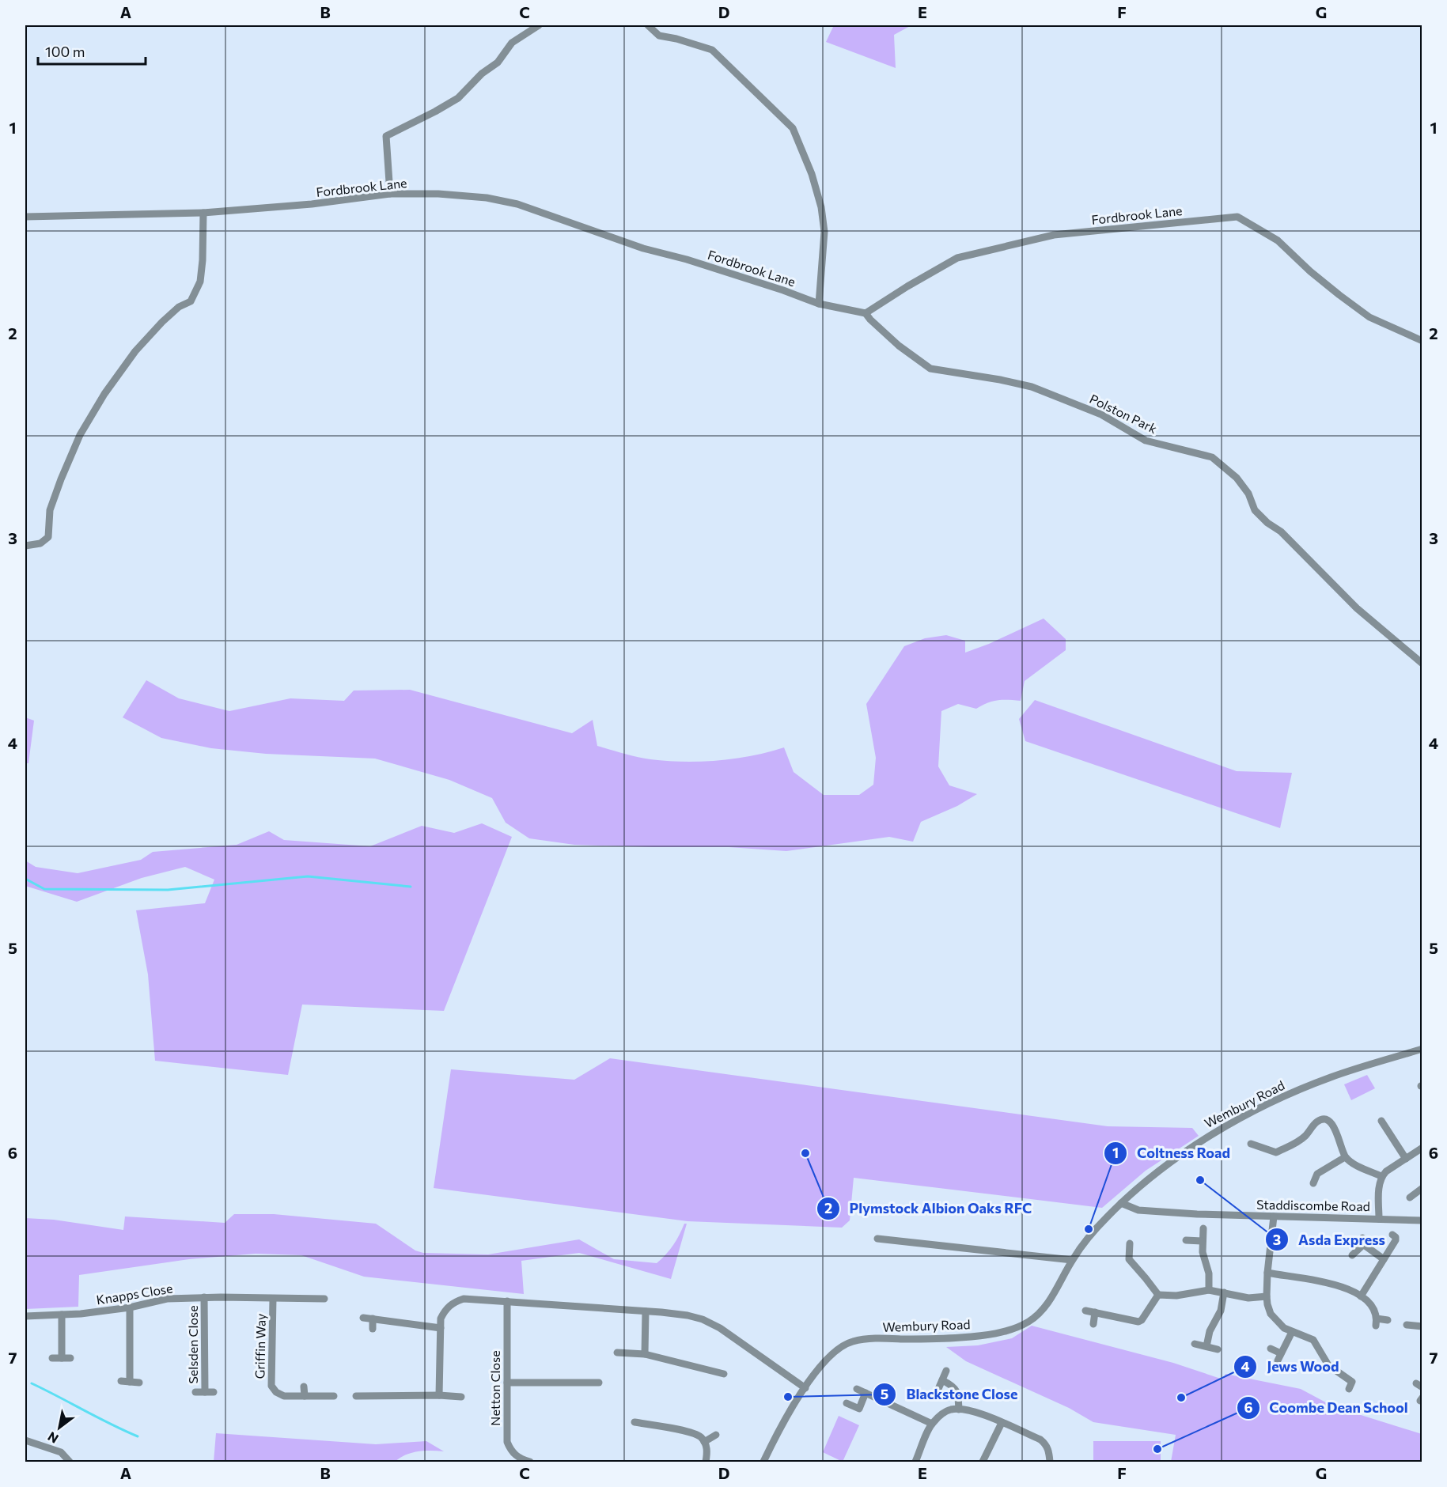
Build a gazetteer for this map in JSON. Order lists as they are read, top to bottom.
{
  "streets": {
    "street": [
      "Fordbrook Lane",
      "Polston Park",
      "Wembury Road",
      "Staddiscombe Road",
      "Knapps Close",
      "Selsden Close",
      "Griffin Way",
      "Netton Close"
    ]
  },
  "crossings": [
    ["Fordbrook Lane", "Polston Park"],
    ["Wembury Road", "Staddiscombe Road"],
    ["Knapps Close", "Selsden Close"],
    ["Knapps Close", "Griffin Way"]
  ],
  "places": [
    "Plymstock Albion Oaks RFC",
    "Asda Express",
    "Coltness Road",
    "Blackstone Close",
    "Jews Wood",
    "Coombe Dean School"
  ],
  "scale_bar": "100 m",
  "north": "bottom left",
  "grid": {
    "columns": [
      "A",
      "B",
      "C",
      "D",
      "E",
      "F",
      "G"
    ],
    "rows": [
      "1",
      "2",
      "3",
      "4",
      "5",
      "6",
      "7"
    ]
  }
}
